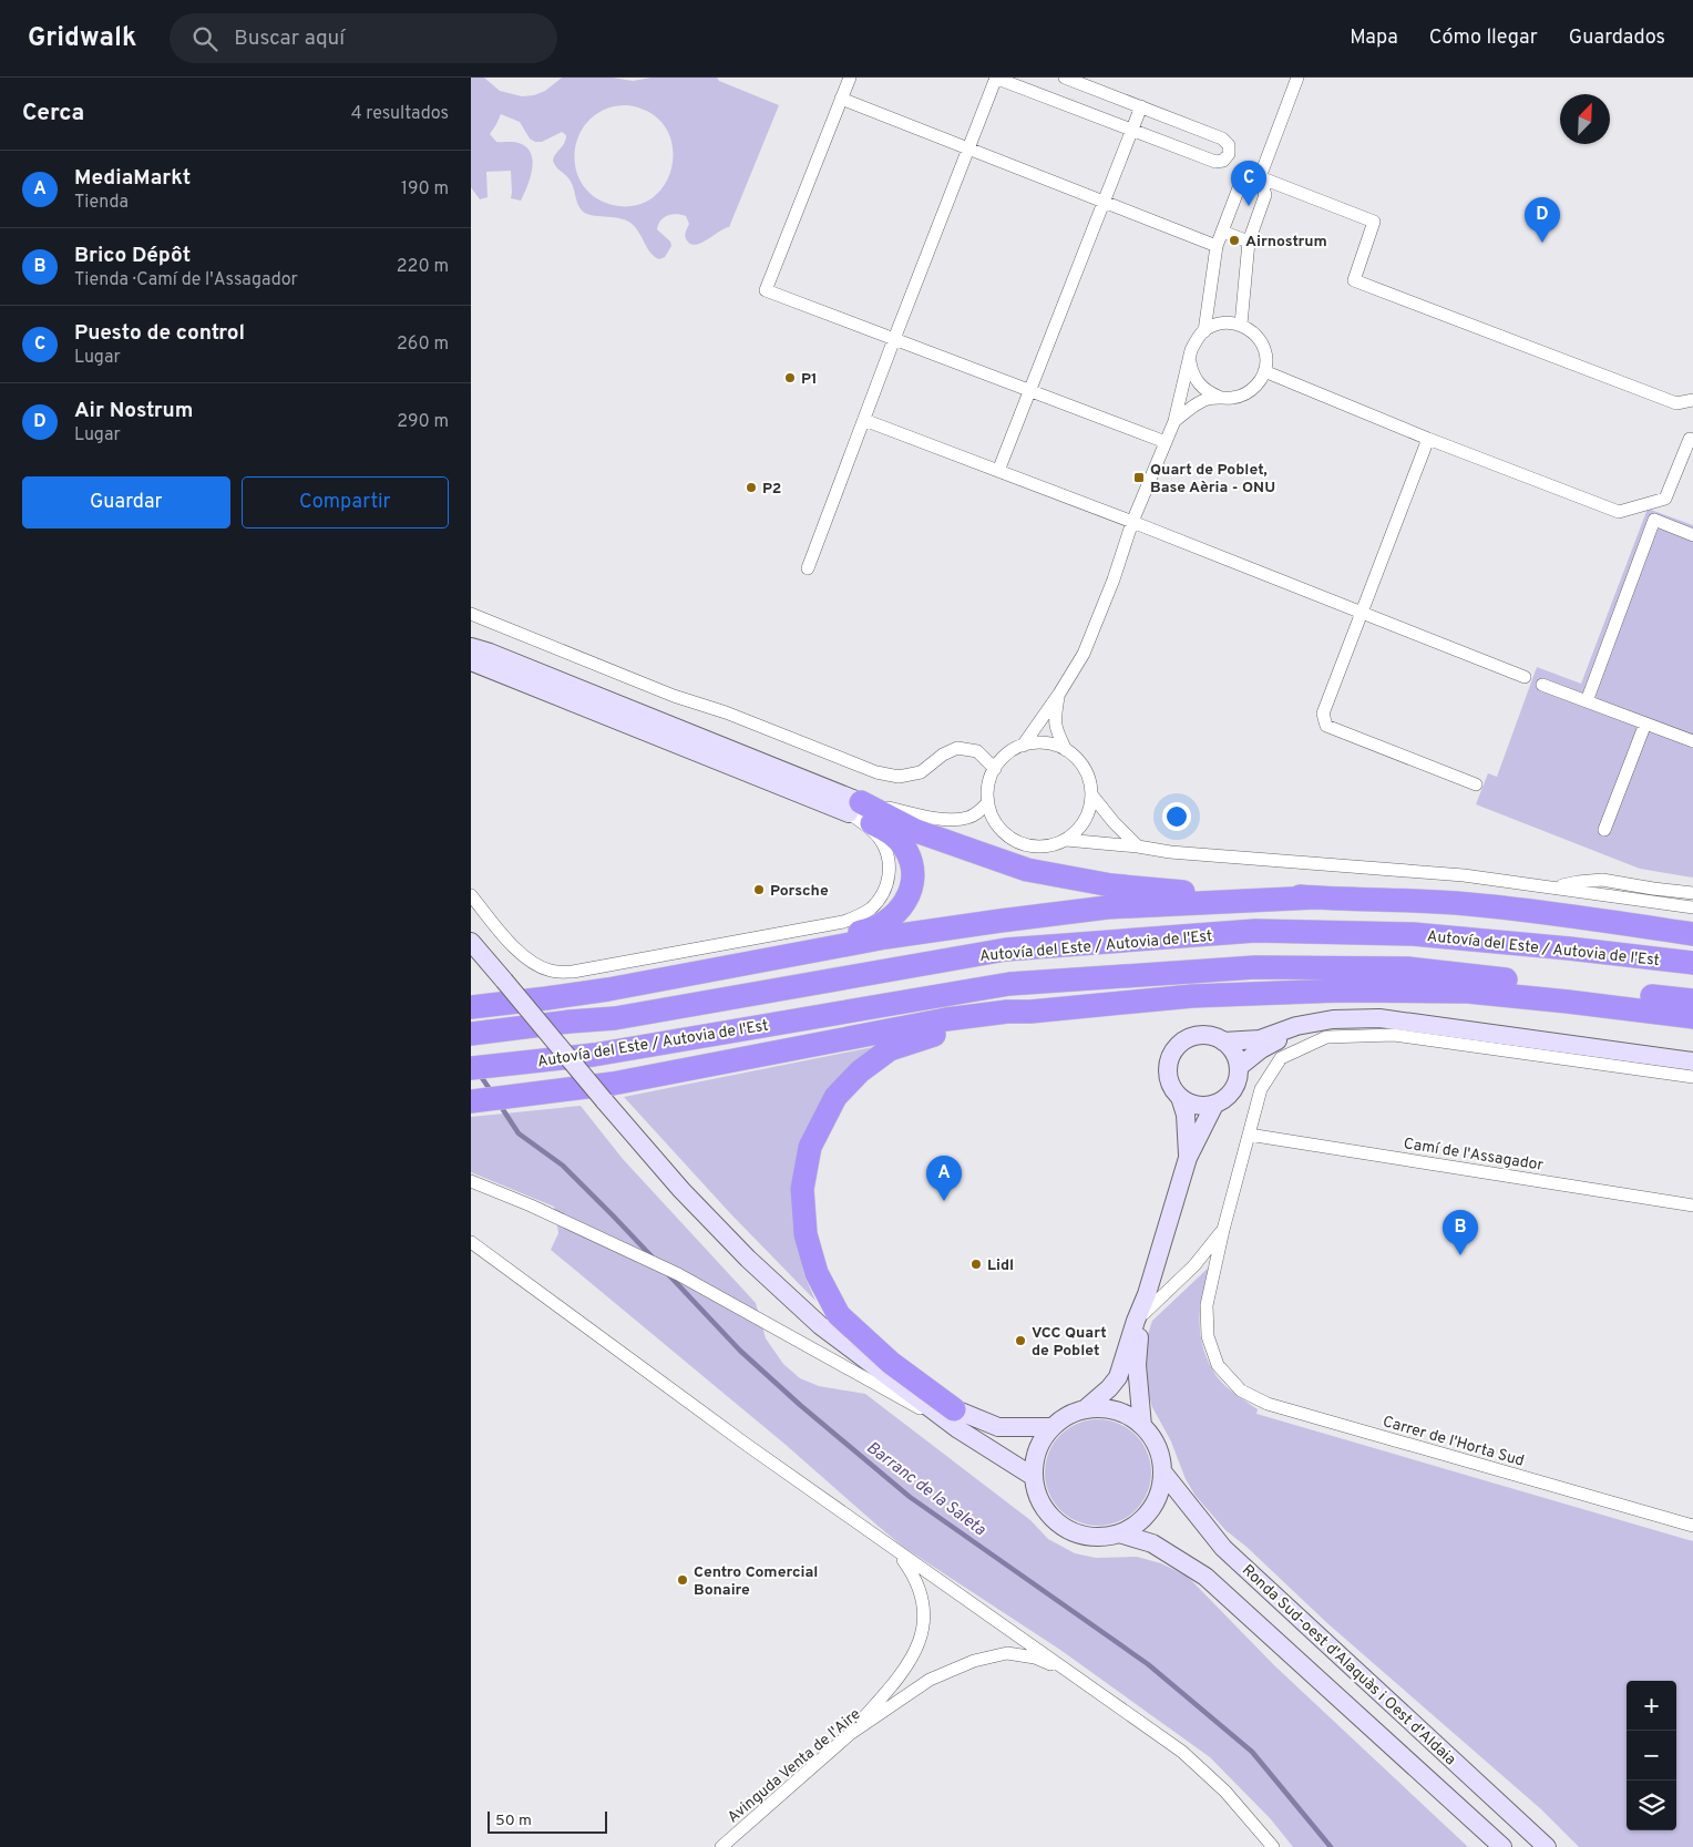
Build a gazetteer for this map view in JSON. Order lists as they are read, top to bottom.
{
  "streets": {
    "highway": ["Autovía del Este / Autovia de l'Est"],
    "main road": ["Ronda Sud-oest d'Alaquàs i Oest d'Aldaia"],
    "street": ["Camí de l'Assagador", "Carrer de l'Horta Sud", "Avinguda Venta de l'Aire"]
  },
  "water": ["Barranc de la Saleta"],
  "places": {
    "other": [
      "Airnostrum",
      "P1",
      "P2",
      "Porsche",
      "Lidl",
      "VCC Quart de Poblet",
      "Centro Comercial Bonaire"
    ],
    "transit": ["Quart de Poblet, Base Aèria - ONU"]
  },
  "scale_bar": "50 m",
  "north": "top right",
  "page": {
    "header": "Gridwalk",
    "search": "Buscar aquí",
    "nav": ["Mapa", "Cómo llegar", "Guardados"],
    "heading": ["Cerca", "4 resultados"],
    "list": [
      {
        "mark": "A",
        "name": "MediaMarkt",
        "note": "Tienda",
        "value": "190 m"
      },
      {
        "mark": "B",
        "name": "Brico Dépôt",
        "note": "Tienda · Camí de l'Assagador",
        "value": "220 m"
      },
      {
        "mark": "C",
        "name": "Puesto de control",
        "note": "Lugar",
        "value": "260 m"
      },
      {
        "mark": "D",
        "name": "Air Nostrum",
        "note": "Lugar",
        "value": "290 m"
      }
    ],
    "pins": [
      "C",
      "D",
      "A",
      "B"
    ],
    "buttons": ["Guardar", "Compartir"],
    "map_buttons": ["+", "−"],
    "scale": "50 m"
  }
}
